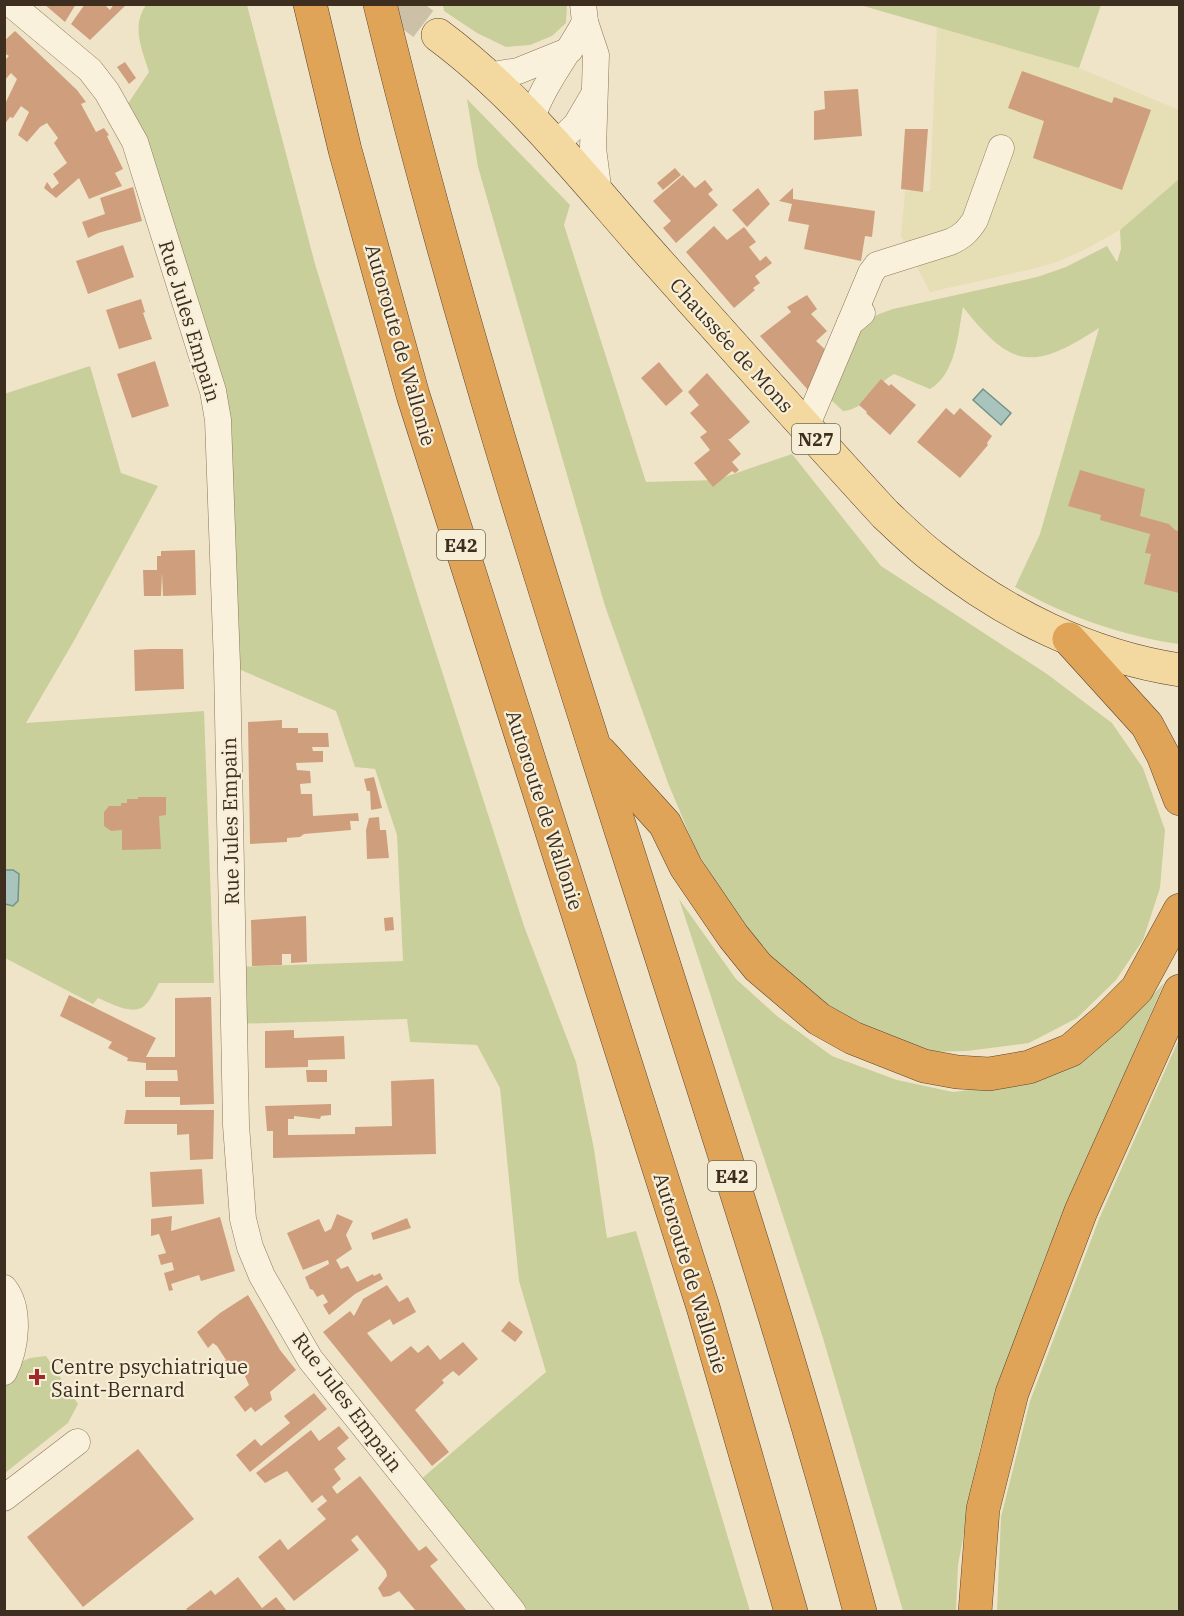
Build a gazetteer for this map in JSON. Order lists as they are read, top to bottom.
{
  "streets": {
    "highway": ["Autoroute de Wallonie", "E42"],
    "main road": ["Chaussée de Mons", "N27"],
    "street": ["Rue Jules Empain"]
  },
  "crossings": [
    ["Chaussée de Mons", "N27"]
  ],
  "places": {
    "health": ["Centre psychiatrique Saint-Bernard"]
  }
}
